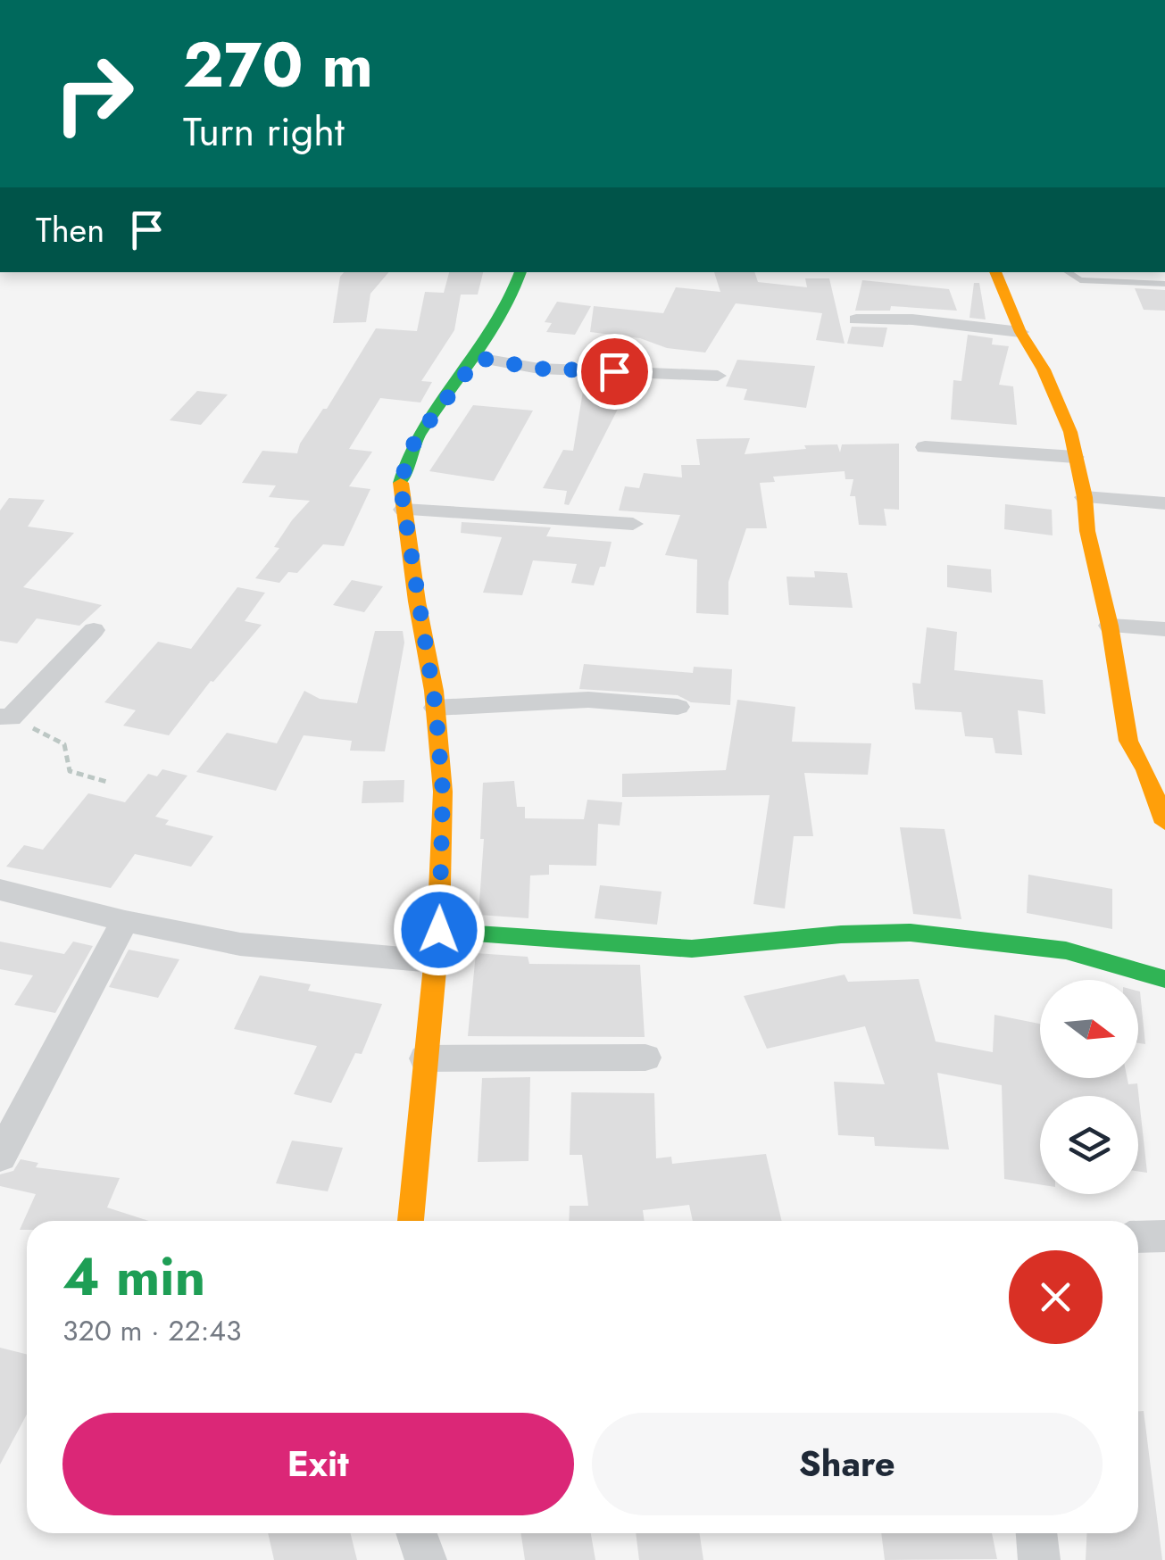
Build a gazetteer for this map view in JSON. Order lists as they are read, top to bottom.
{
  "north": "right",
  "page": {
    "turn": ["270 m", "Turn right"],
    "then": "Then",
    "heading": ["4 min", "320 m · 22:43"],
    "buttons": ["Exit", "Share"]
  }
}
